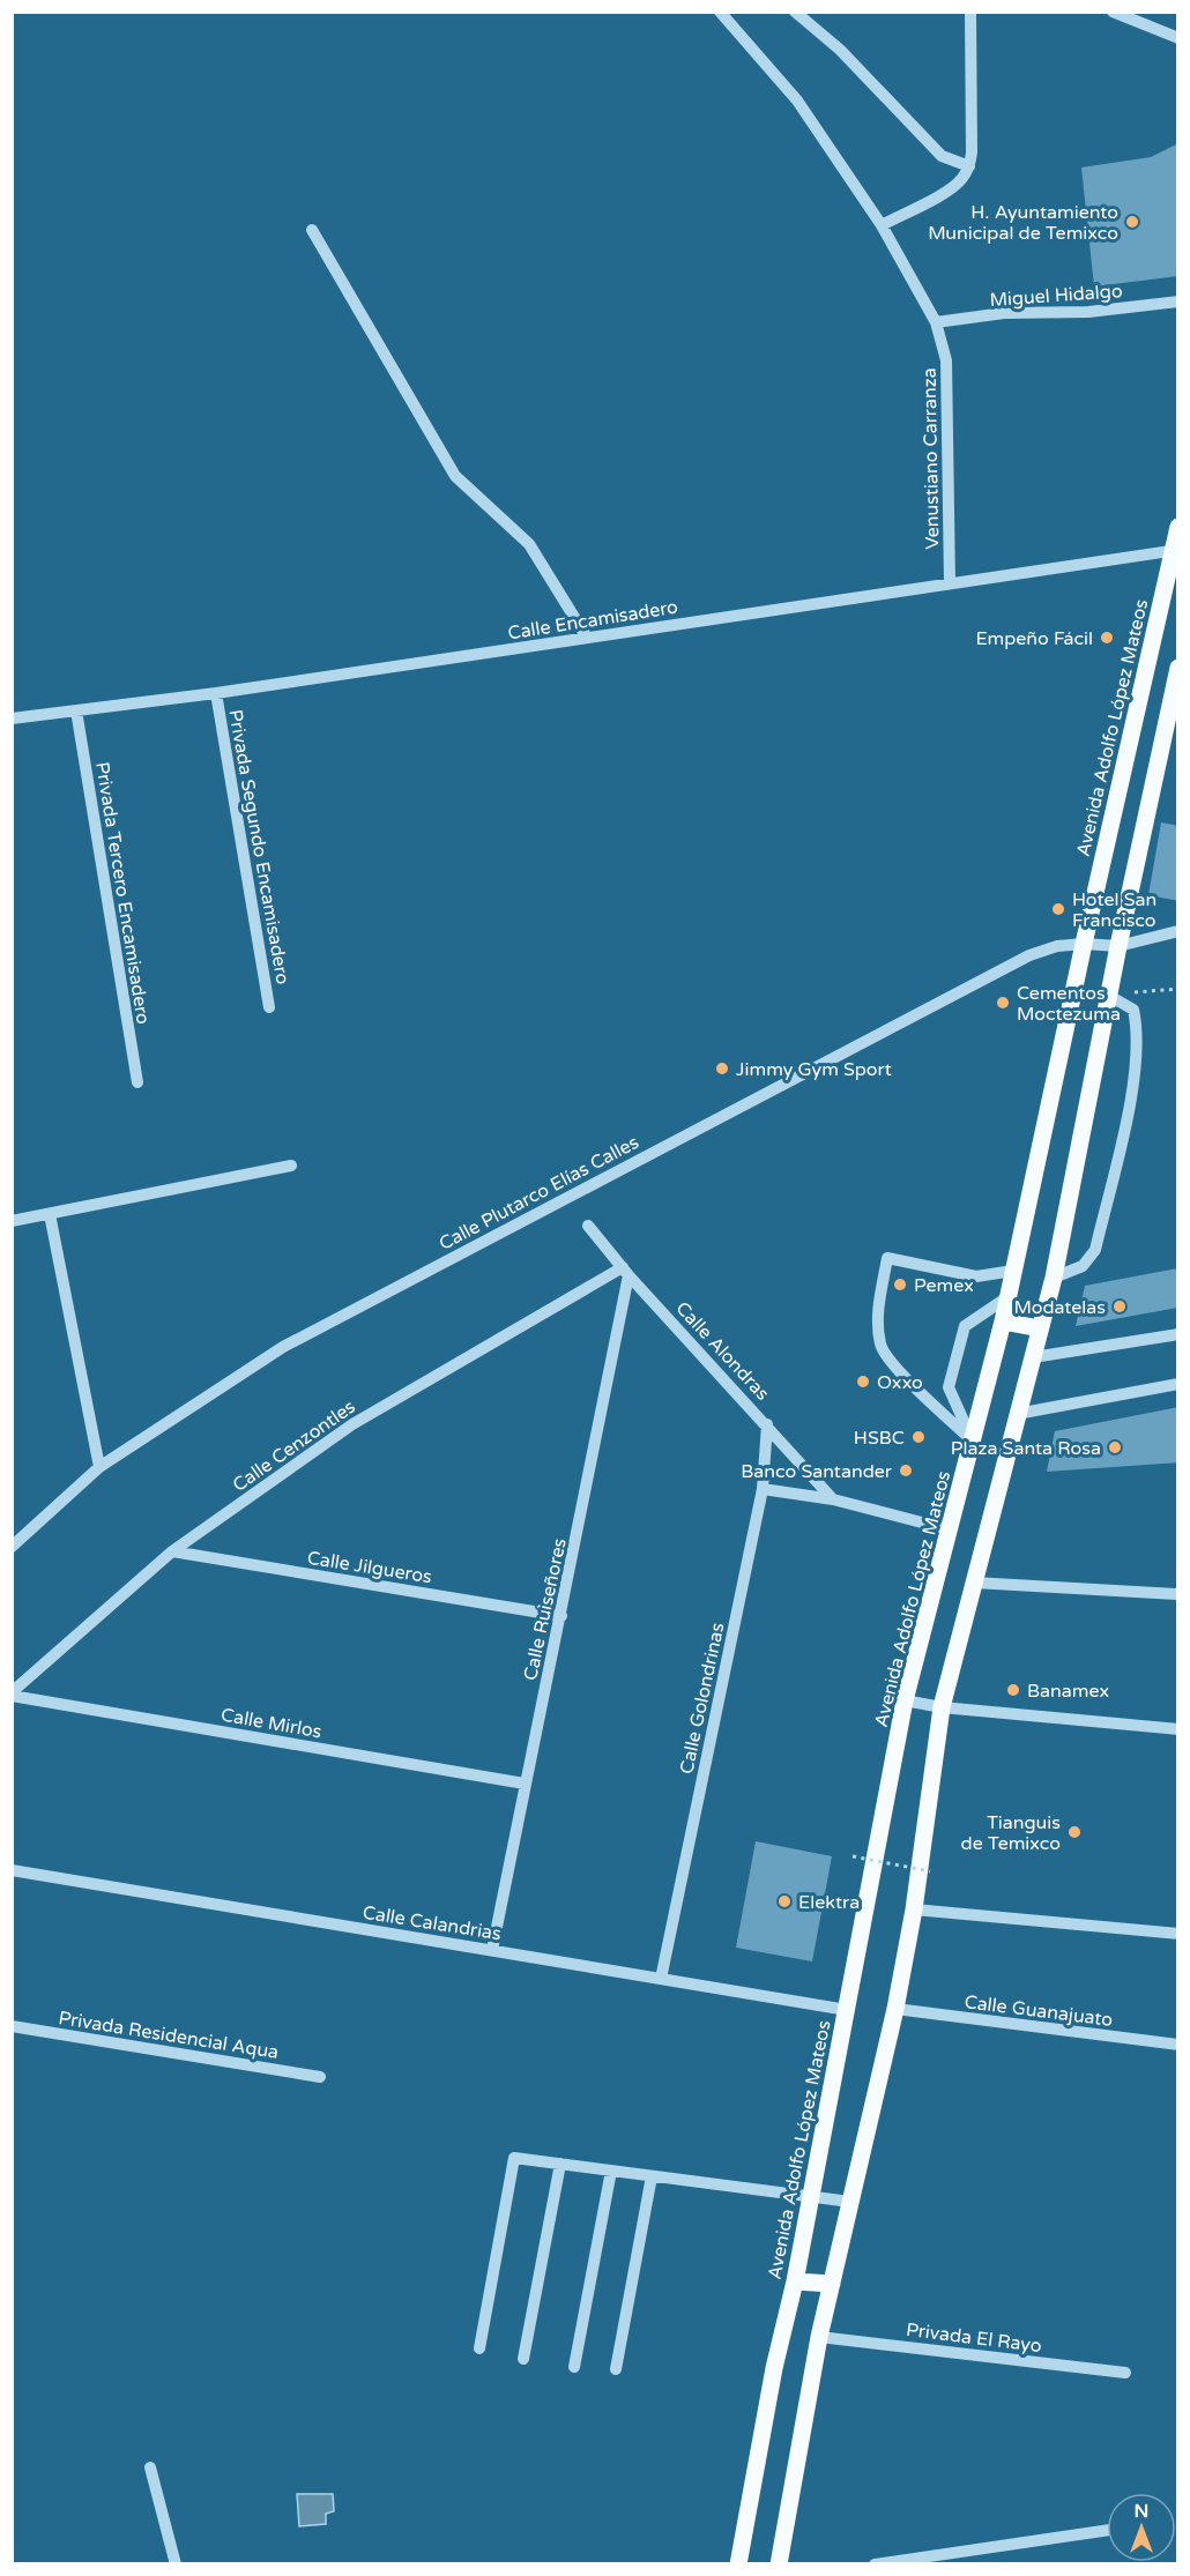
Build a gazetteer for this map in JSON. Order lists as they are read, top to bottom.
{
  "streets": {
    "main road": ["Avenida Adolfo López Mateos"],
    "street": [
      "Miguel Hidalgo",
      "Venustiano Carranza",
      "Calle Encamisadero",
      "Privada Segundo Encamisadero",
      "Privada Tercero Encamisadero",
      "Calle Plutarco Elías Calles",
      "Calle Alondras",
      "Calle Cenzontles",
      "Calle Jilgueros",
      "Calle Ruiseñores",
      "Calle Golondrinas",
      "Calle Mirlos",
      "Calle Calandrias",
      "Calle Guanajuato",
      "Privada Residencial Aqua",
      "Privada El Rayo"
    ]
  },
  "crossings": [
    ["Miguel Hidalgo", "Venustiano Carranza"],
    ["Venustiano Carranza", "Calle Encamisadero"],
    ["Calle Encamisadero", "Avenida Adolfo López Mateos"],
    ["Calle Encamisadero", "Privada Segundo Encamisadero"],
    ["Calle Encamisadero", "Privada Tercero Encamisadero"],
    ["Avenida Adolfo López Mateos", "Calle Plutarco Elías Calles"],
    ["Avenida Adolfo López Mateos", "Calle Calandrias"],
    ["Calle Alondras", "Calle Cenzontles"],
    ["Calle Alondras", "Calle Ruiseñores"],
    ["Calle Alondras", "Calle Golondrinas"],
    ["Calle Cenzontles", "Calle Jilgueros"],
    ["Calle Cenzontles", "Calle Ruiseñores"],
    ["Calle Cenzontles", "Calle Mirlos"],
    ["Calle Jilgueros", "Calle Ruiseñores"],
    ["Calle Ruiseñores", "Calle Mirlos"],
    ["Calle Ruiseñores", "Calle Calandrias"],
    ["Calle Golondrinas", "Calle Calandrias"]
  ],
  "places": [
    "H. Ayuntamiento Municipal de Temixco",
    "Empeño Fácil",
    "Hotel San Francisco",
    "Cementos Moctezuma",
    "Jimmy Gym Sport",
    "Pemex",
    "Modatelas",
    "Oxxo",
    "HSBC",
    "Plaza Santa Rosa",
    "Banco Santander",
    "Banamex",
    "Tianguis de Temixco",
    "Elektra"
  ],
  "north": "top"
}
